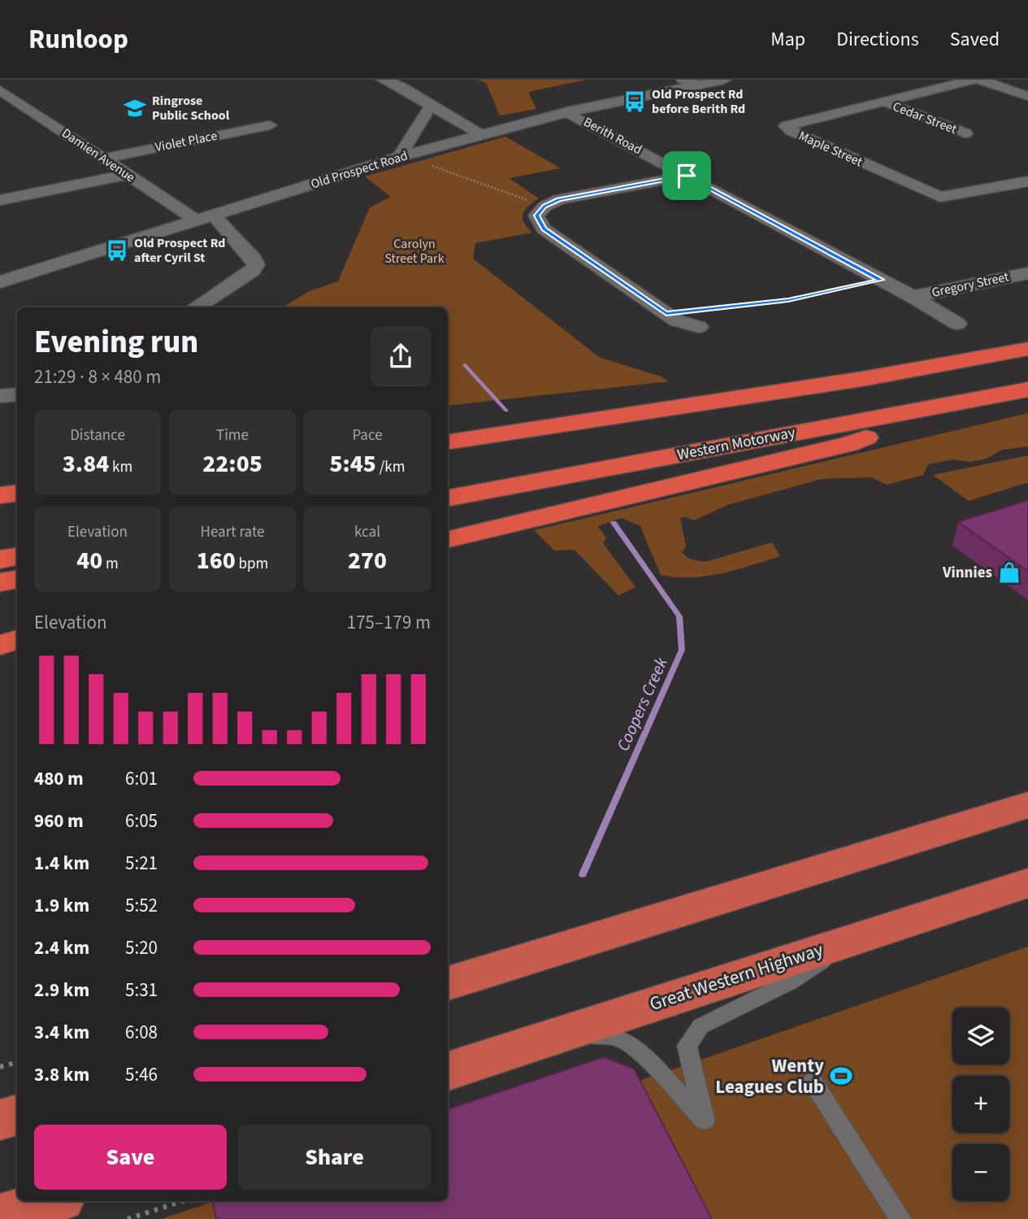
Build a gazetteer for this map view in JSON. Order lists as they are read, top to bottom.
{
  "streets": {
    "highway": ["Western Motorway", "Great Western Highway"],
    "main road": ["Old Prospect Road"],
    "street": [
      "Cedar Street",
      "Berith Road",
      "Violet Place",
      "Maple Street",
      "Damien Avenue",
      "Gregory Street"
    ]
  },
  "crossings": [
    ["Cedar Street", "Maple Street"],
    ["Berith Road", "Old Prospect Road"],
    ["Berith Road", "Gregory Street"],
    ["Violet Place", "Damien Avenue"],
    ["Damien Avenue", "Old Prospect Road"]
  ],
  "water": ["Coopers Creek"],
  "parks": ["Carolyn Street Park"],
  "places": {
    "bus stop": ["Old Prospect Rd before Berith Rd", "Old Prospect Rd after Cyril St"],
    "school or university": ["Ringrose Public School"],
    "shop": ["Vinnies"],
    "sports": ["Wenty Leagues Club"]
  },
  "page": {
    "header": "Runloop",
    "nav": ["Map", "Directions", "Saved"],
    "heading": ["Evening run", "21:29 · 8 × 480 m"],
    "stats": [
      ["Distance", "3.84 km"],
      ["Time", "22:05"],
      ["Pace", "5:45 /km"],
      ["Elevation", "40 m"],
      ["Heart rate", "160 bpm"],
      ["kcal", "270"]
    ],
    "chart": ["Elevation", "175–179 m"],
    "list": [
      {
        "name": "480 m",
        "note": "6:01"
      },
      {
        "name": "960 m",
        "note": "6:05"
      },
      {
        "name": "1.4 km",
        "note": "5:21"
      },
      {
        "name": "1.9 km",
        "note": "5:52"
      },
      {
        "name": "2.4 km",
        "note": "5:20"
      },
      {
        "name": "2.9 km",
        "note": "5:31"
      },
      {
        "name": "3.4 km",
        "note": "6:08"
      },
      {
        "name": "3.8 km",
        "note": "5:46"
      }
    ],
    "map_buttons": ["+", "−"],
    "buttons": ["Save", "Share"]
  }
}
